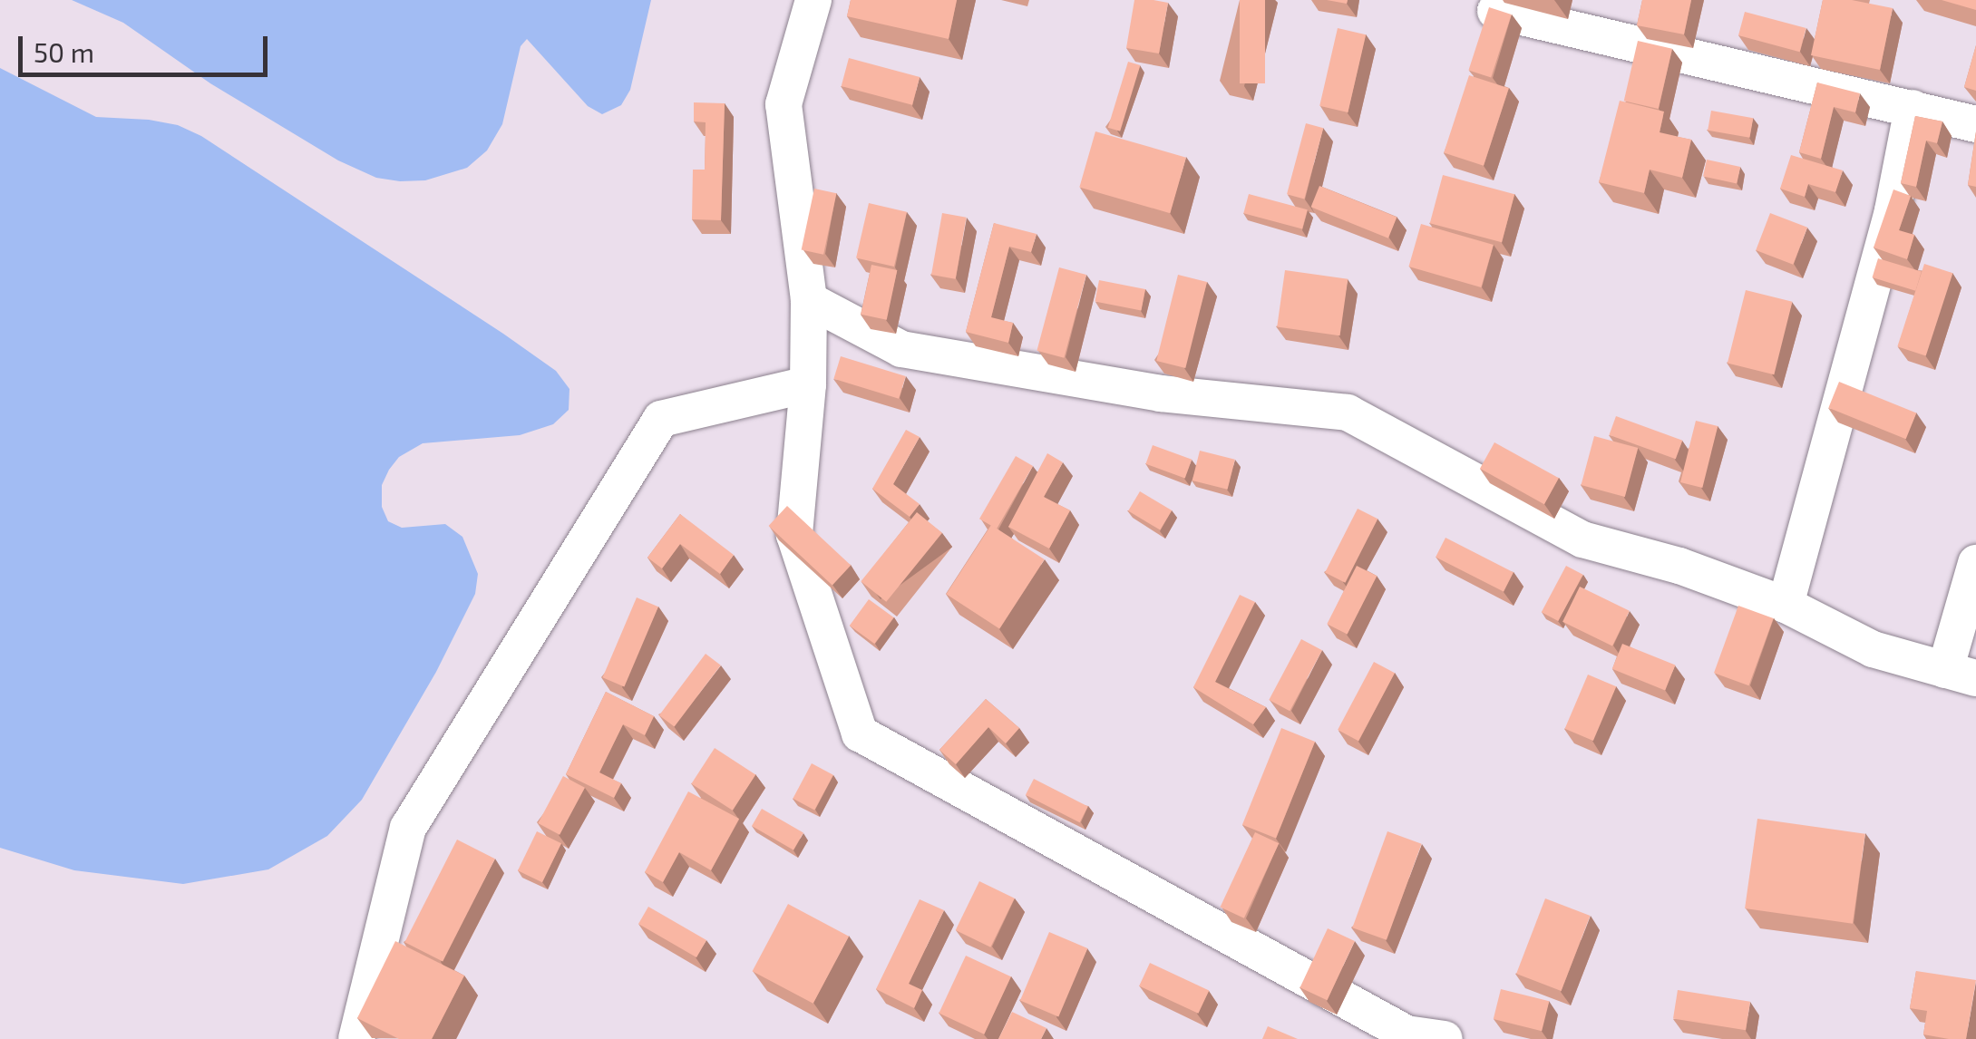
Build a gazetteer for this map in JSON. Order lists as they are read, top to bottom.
{
  "scale_bar": "50 m"
}
